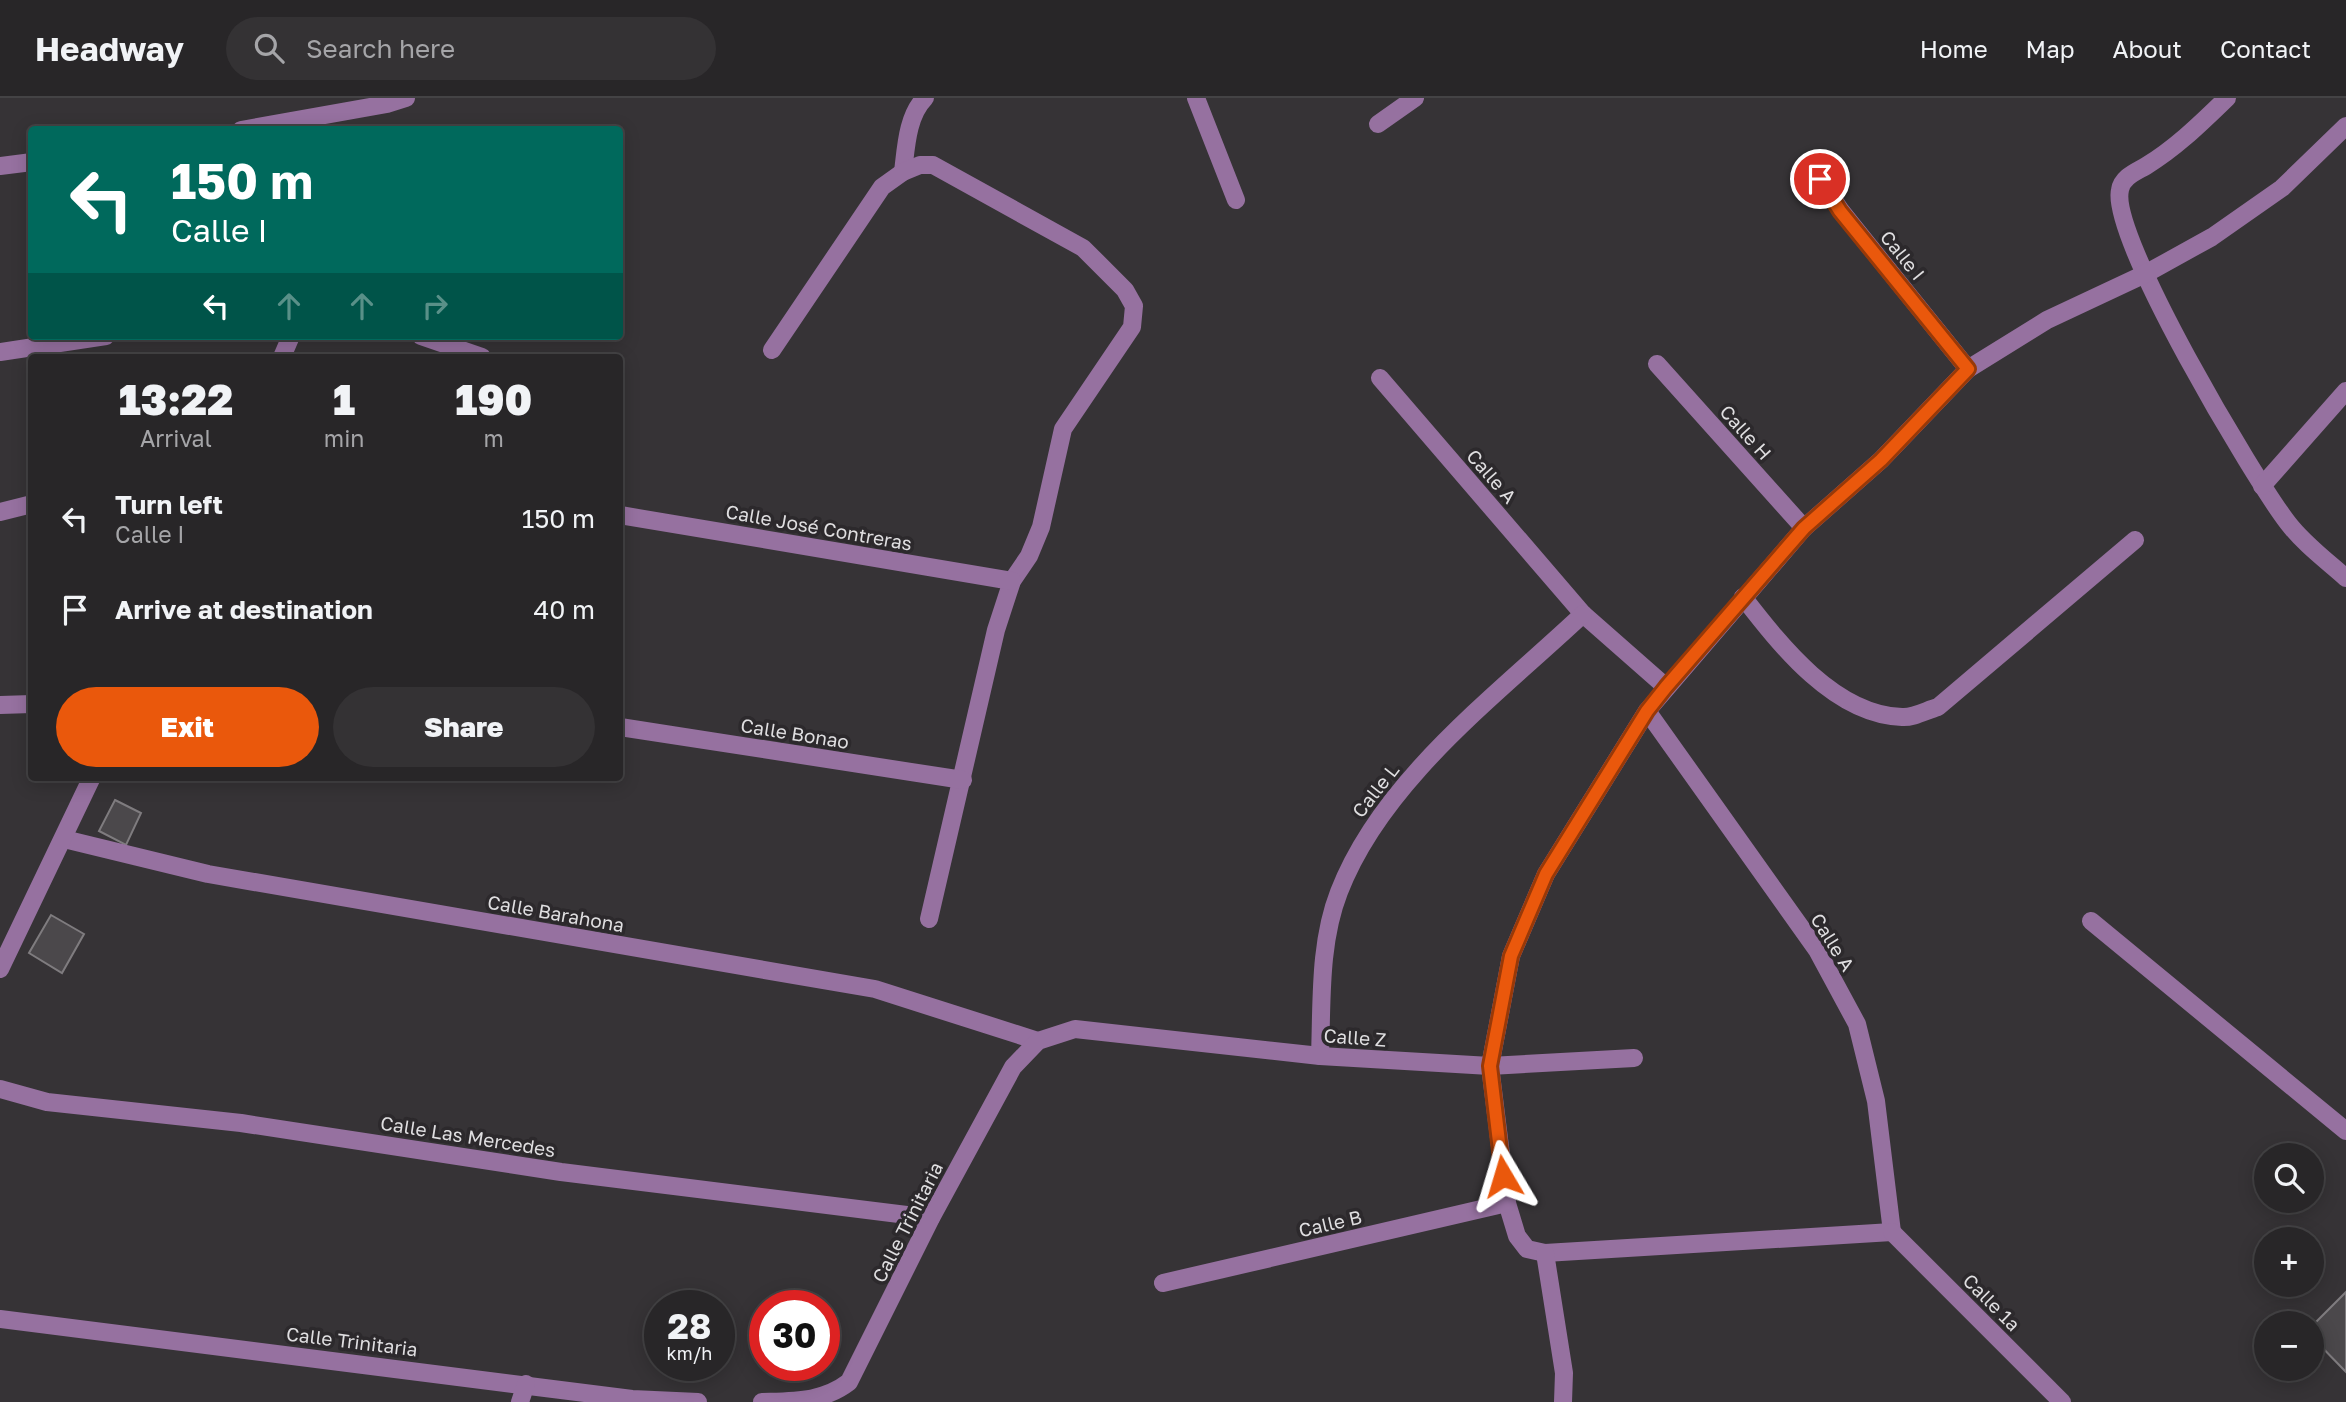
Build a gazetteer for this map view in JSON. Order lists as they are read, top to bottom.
{
  "streets": {
    "street": [
      "Calle I",
      "Calle H",
      "Calle A",
      "Calle José Contreras",
      "Calle Bonao",
      "Calle L",
      "Calle Barahona",
      "Calle Z",
      "Calle Las Mercedes",
      "Calle Trinitaria",
      "Calle B",
      "Calle 1a"
    ]
  },
  "crossings": [
    ["Calle A", "Calle L"],
    ["Calle A", "Calle 1a"],
    ["Calle L", "Calle Z"],
    ["Calle Barahona", "Calle Trinitaria"],
    ["Calle Z", "Calle Trinitaria"],
    ["Calle Las Mercedes", "Calle Trinitaria"]
  ],
  "page": {
    "header": "Headway",
    "search": "Search here",
    "nav": [
      "Home",
      "Map",
      "About",
      "Contact"
    ],
    "turn": ["150 m", "Calle I"],
    "eta": [
      "13:22",
      "Arrival",
      "1",
      "min",
      "190",
      "m"
    ],
    "list": [
      {
        "name": "Turn left",
        "note": "Calle I",
        "value": "150 m"
      },
      {
        "name": "Arrive at destination",
        "value": "40 m"
      }
    ],
    "buttons": ["Exit", "Share"],
    "map_buttons": ["+", "−"],
    "speed": "28 km/h",
    "limit": "30"
  }
}
